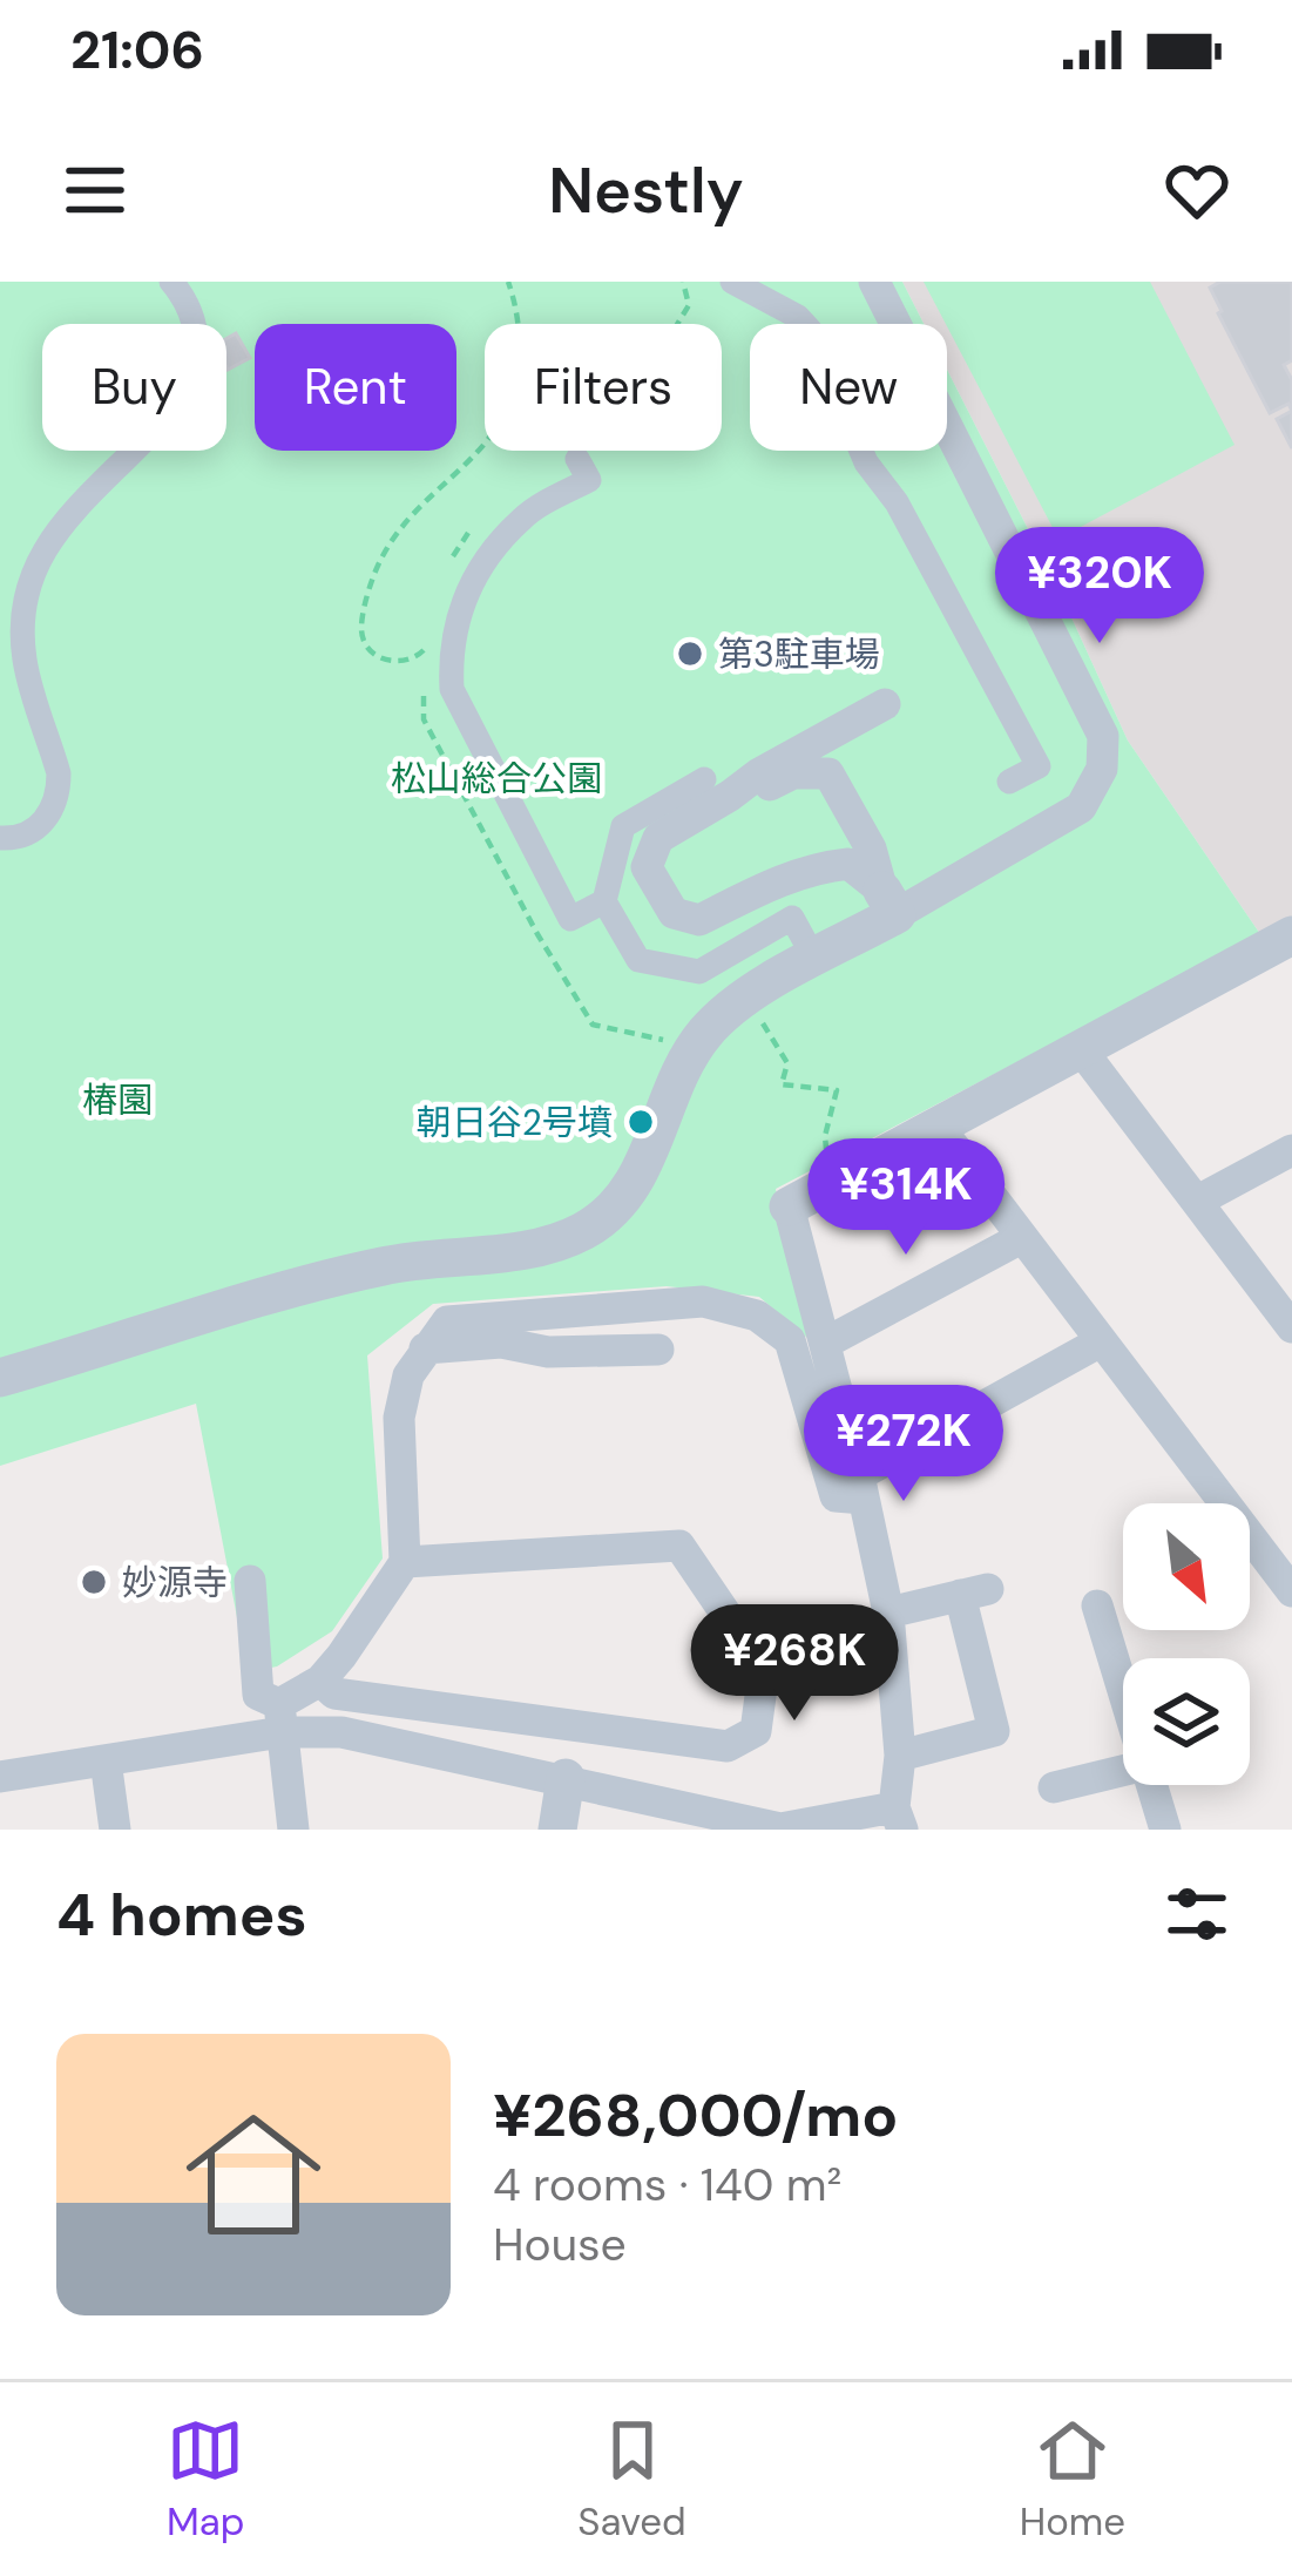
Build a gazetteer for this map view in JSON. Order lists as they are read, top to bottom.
{
  "parks": ["松山総合公園", "椿園"],
  "places": ["第3駐車場", "朝日谷2号墳", "妙源寺"],
  "north": "bottom right",
  "page": {
    "status": "21:06",
    "header": "Nestly",
    "chip": [
      "Buy",
      "Rent",
      "Filters",
      "New"
    ],
    "price": [
      "¥320K",
      "¥314K",
      "¥272K",
      "¥268K"
    ],
    "heading": "4 homes",
    "list": [
      {
        "name": "¥268,000/mo",
        "note": "4 rooms · 140 m² · House"
      }
    ],
    "tabs": ["Map", "Saved", "Home"]
  }
}
